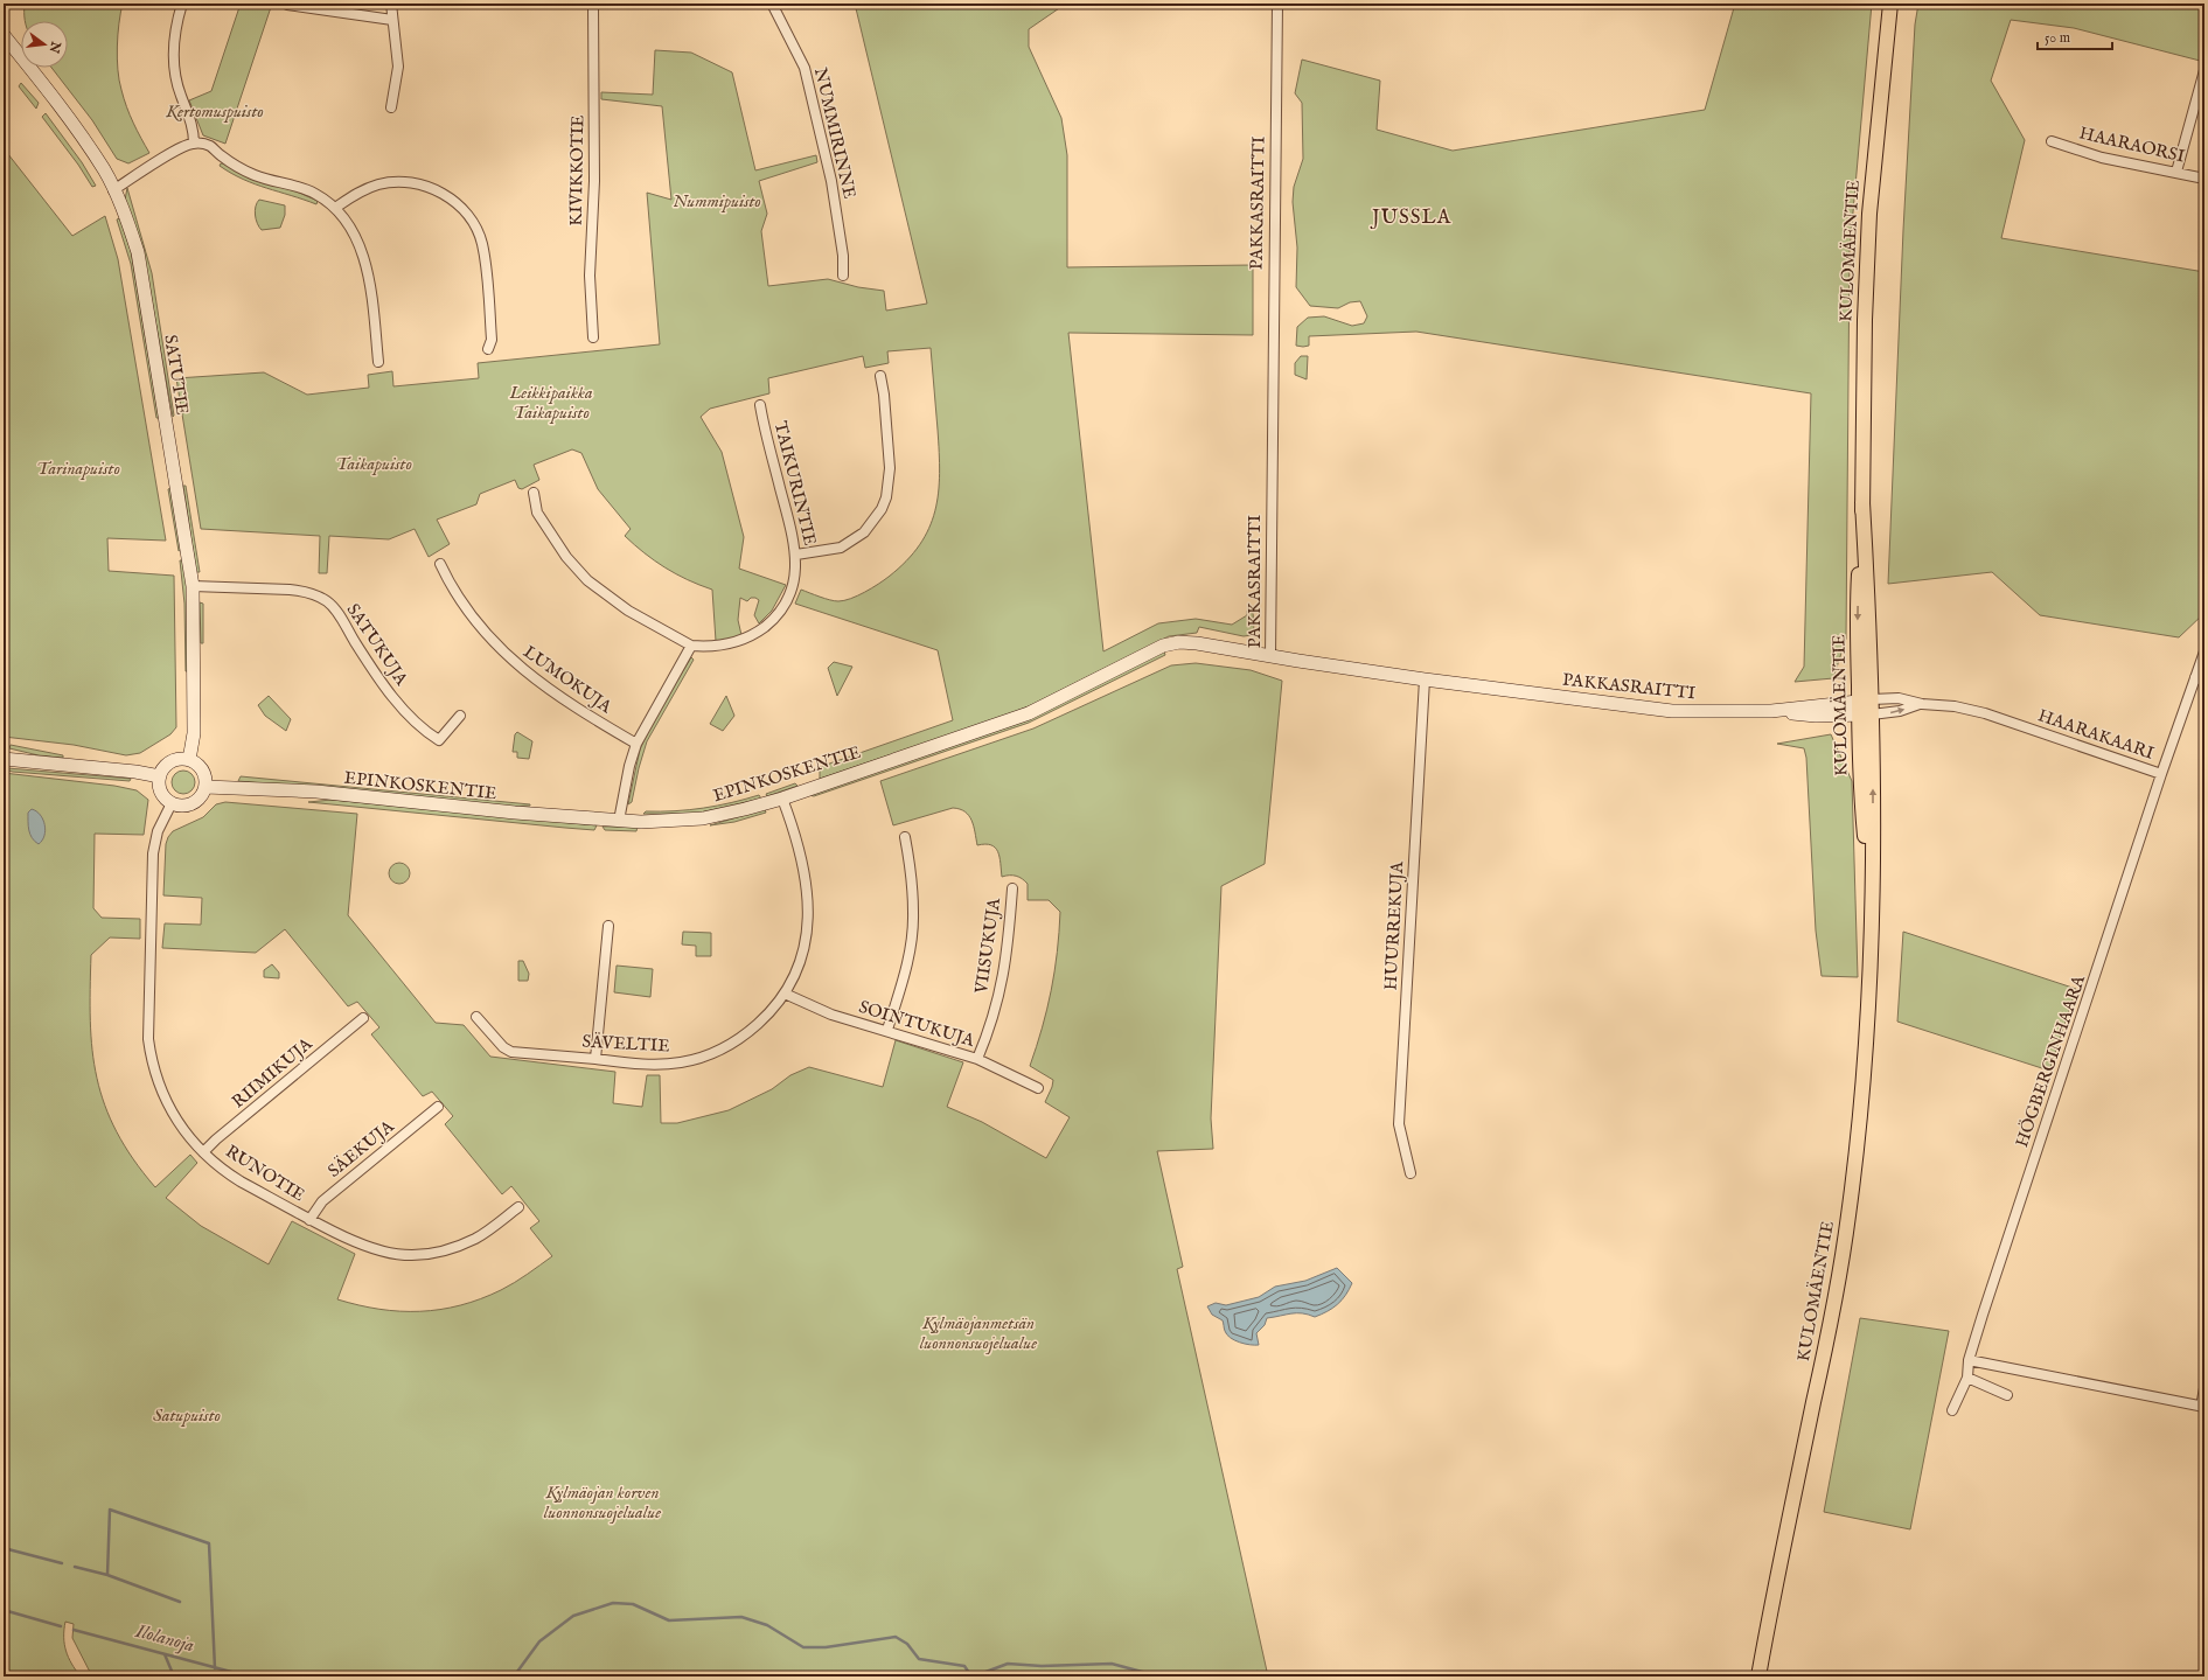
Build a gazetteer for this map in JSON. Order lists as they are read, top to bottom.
{
  "streets": {
    "main road": ["KULOMÄENTIE"],
    "street": [
      "NUMMIRINNE",
      "HAARAORSI",
      "KIVIKKOTIE",
      "PAKKASRAITTI",
      "SATUTIE",
      "TAIKURINTIE",
      "SATUKUJA",
      "LUMOKUJA",
      "HAARAKAARI",
      "EPINKOSKENTIE",
      "HUURREKUJA",
      "VIISUKUJA",
      "SOINTUKUJA",
      "SÄVELTIE",
      "HÖGBERGINHAARA",
      "RIIMIKUJA",
      "SÄEKUJA",
      "RUNOTIE"
    ]
  },
  "crossings": [
    ["PAKKASRAITTI", "KULOMÄENTIE"],
    ["PAKKASRAITTI", "HAARAKAARI"],
    ["PAKKASRAITTI", "EPINKOSKENTIE"],
    ["PAKKASRAITTI", "HUURREKUJA"],
    ["KULOMÄENTIE", "HAARAKAARI"],
    ["SATUTIE", "SATUKUJA"],
    ["SATUTIE", "EPINKOSKENTIE"],
    ["SATUTIE", "RUNOTIE"],
    ["HAARAKAARI", "HÖGBERGINHAARA"],
    ["EPINKOSKENTIE", "SÄVELTIE"],
    ["EPINKOSKENTIE", "RUNOTIE"],
    ["VIISUKUJA", "SOINTUKUJA"],
    ["SOINTUKUJA", "SÄVELTIE"],
    ["RIIMIKUJA", "RUNOTIE"],
    ["SÄEKUJA", "RUNOTIE"]
  ],
  "districts": ["JUSSLA"],
  "water": ["Ilolanoja"],
  "parks": [
    "Kertomuspuisto",
    "Nummipuisto",
    "Leikkipaikka Taikapuisto",
    "Taikapuisto",
    "Tarinapuisto",
    "Kylmäojanmetsän luonnonsuojelualue",
    "Satupuisto",
    "Kylmäojan korven luonnonsuojelualue"
  ],
  "scale_bar": "50 m",
  "north": "right"
}
